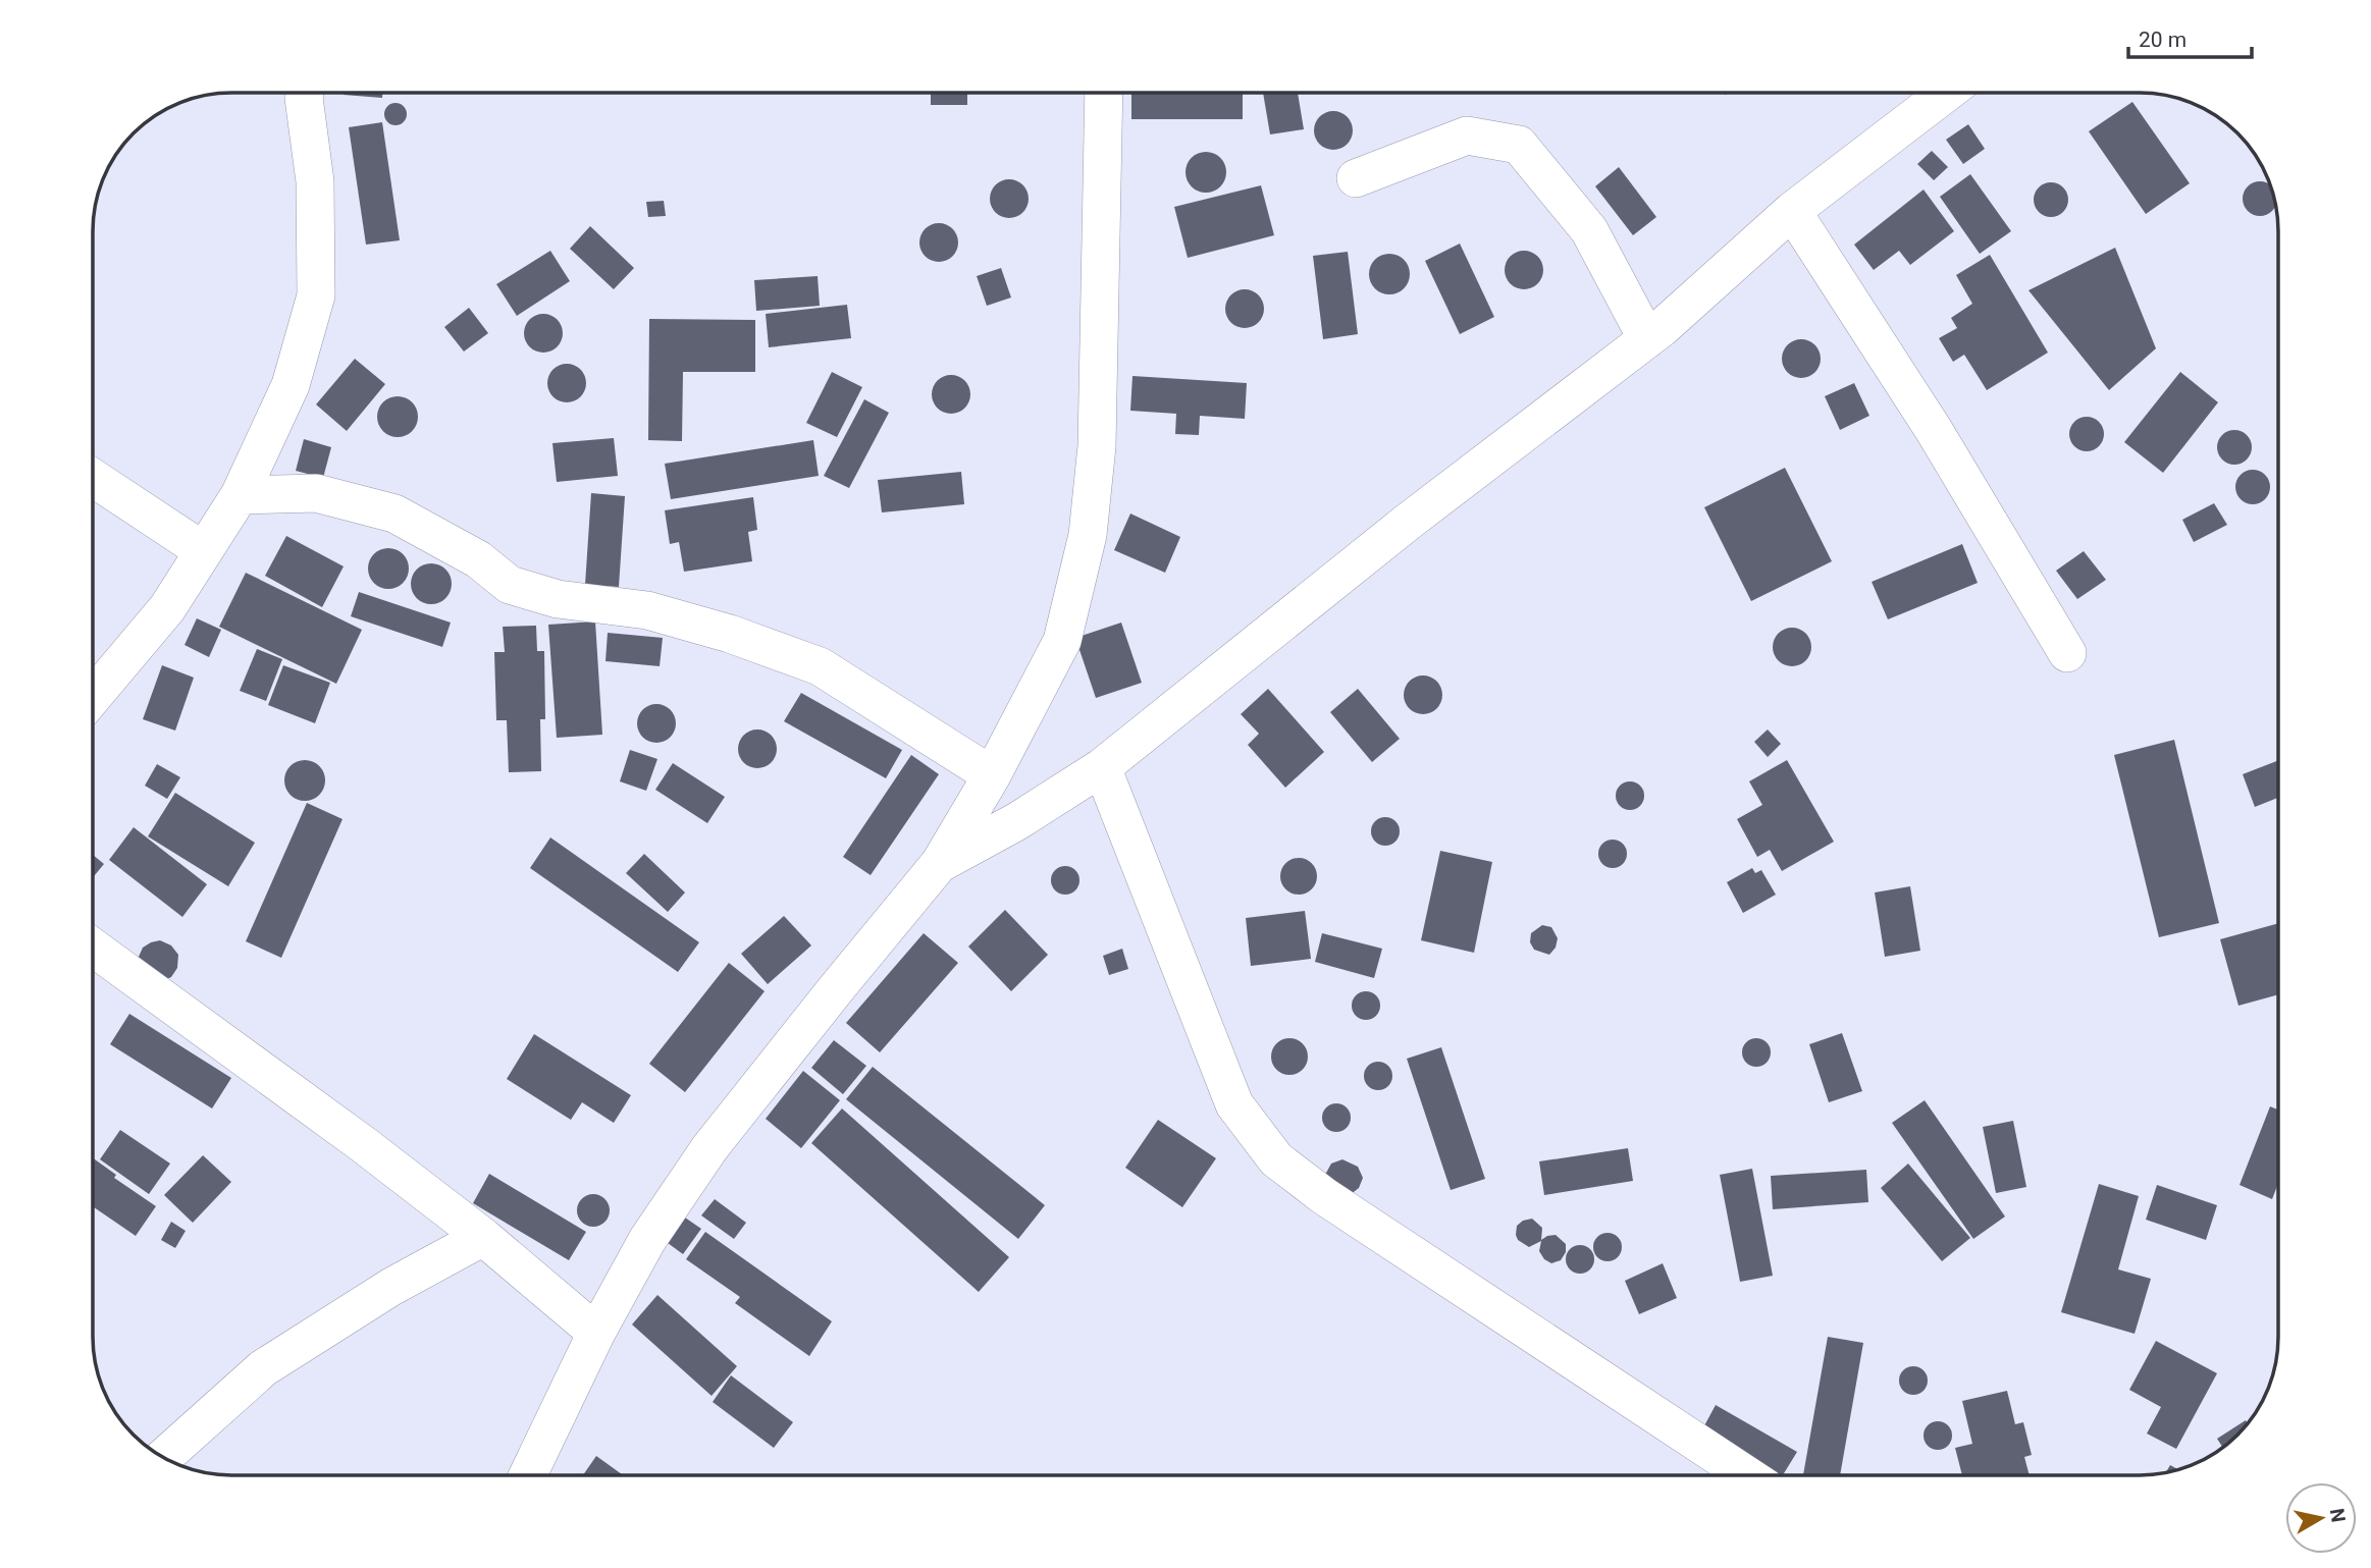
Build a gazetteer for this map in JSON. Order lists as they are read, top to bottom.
{
  "scale_bar": "20 m",
  "north": "right"
}
